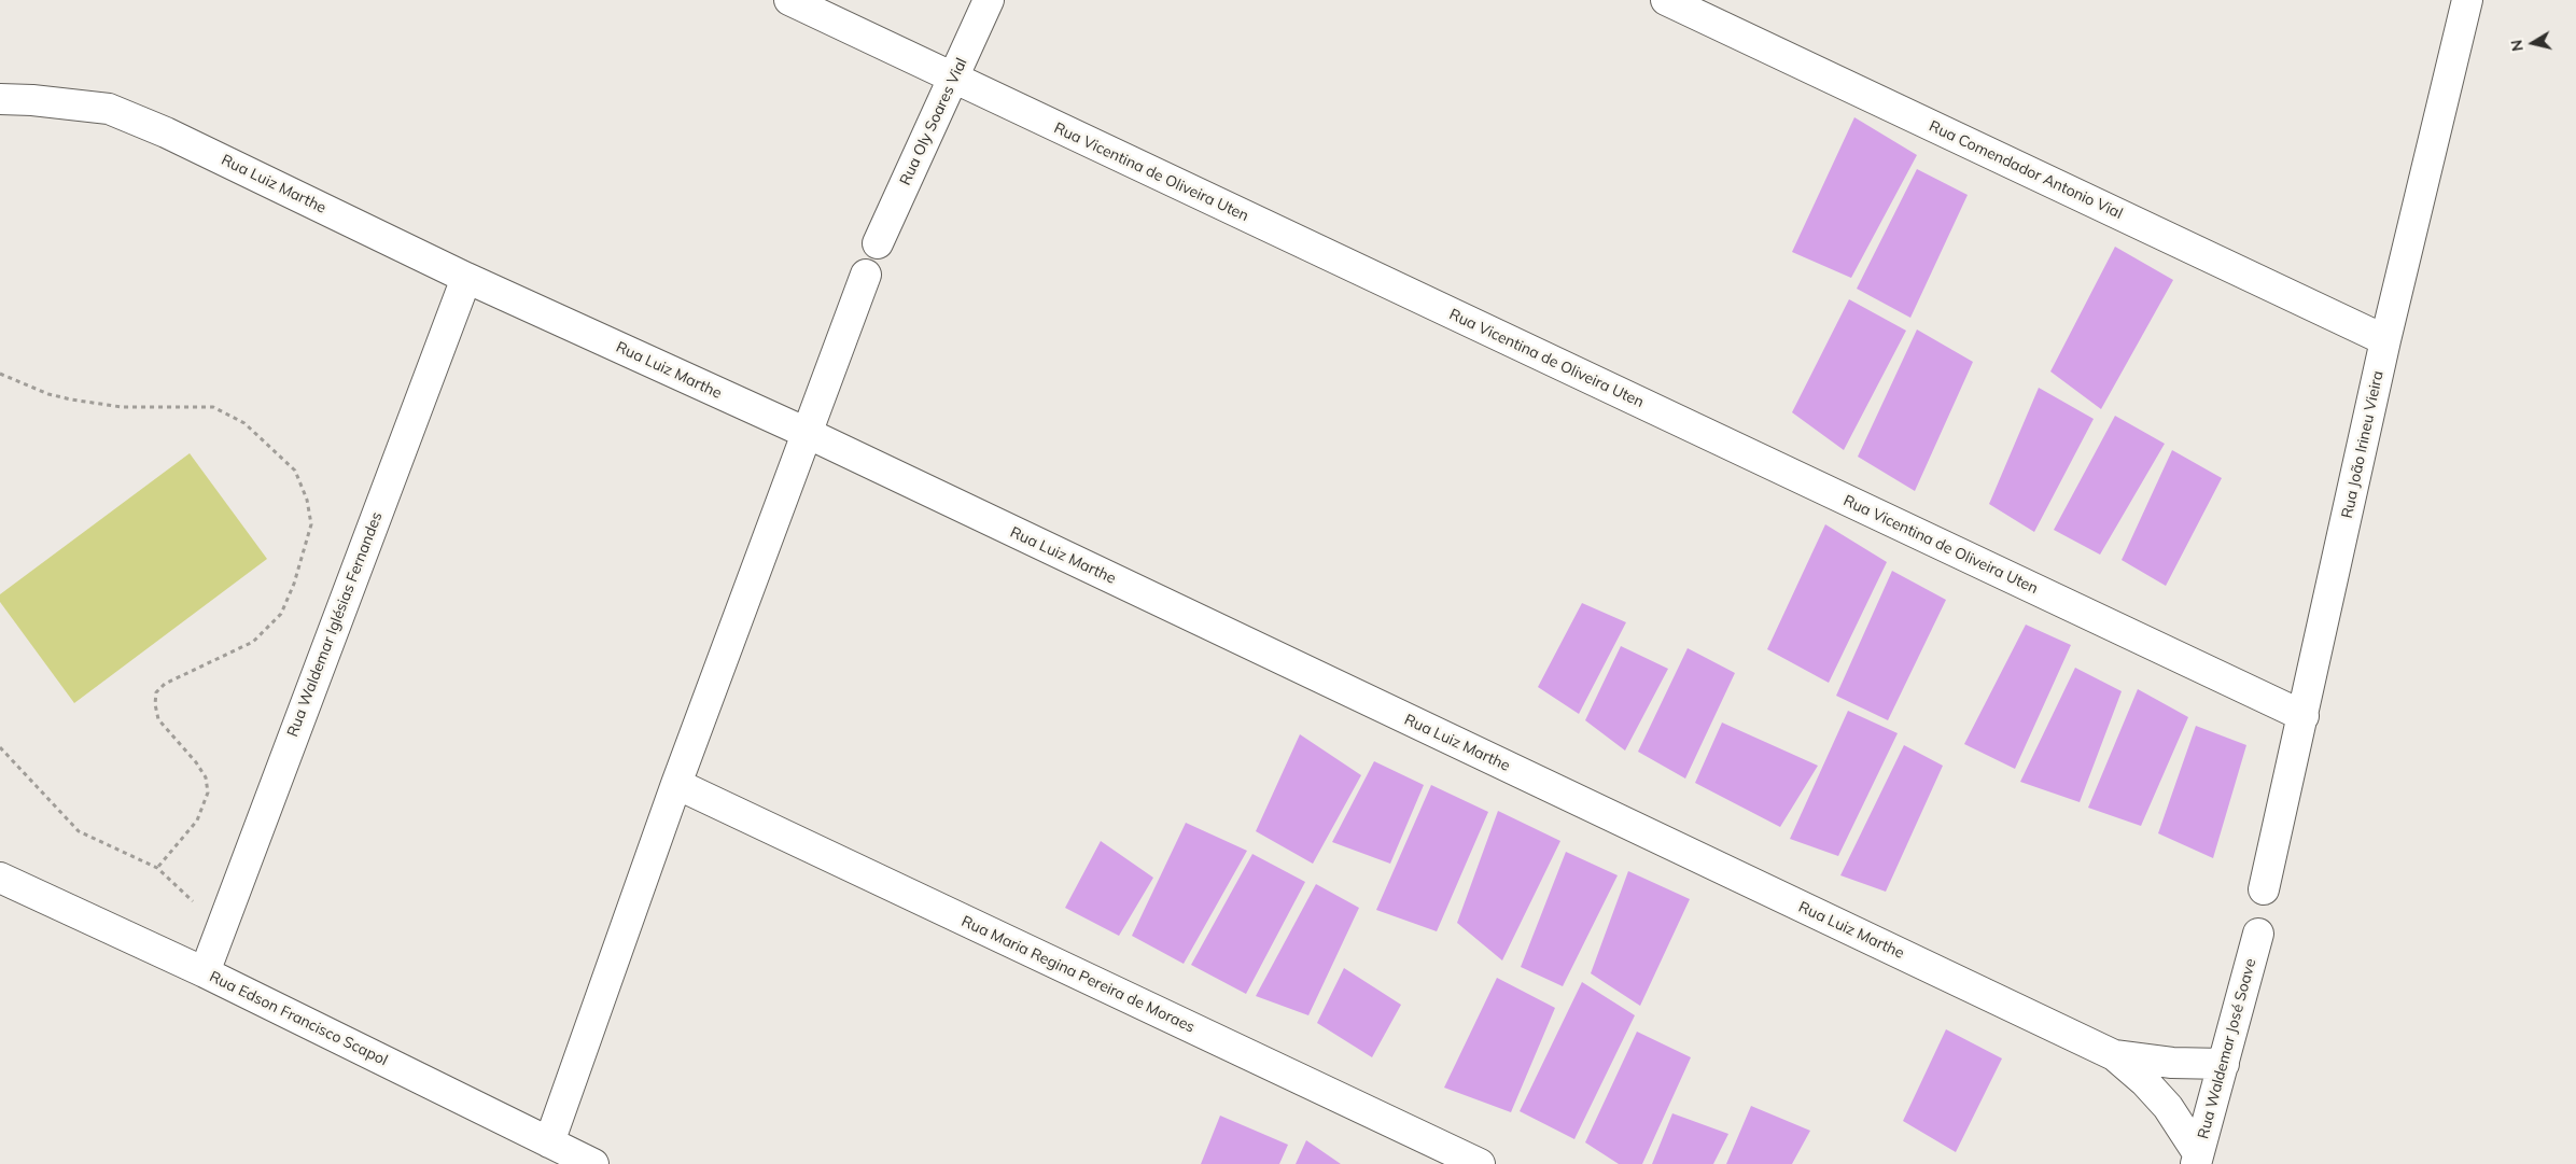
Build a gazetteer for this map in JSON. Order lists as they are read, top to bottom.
{
  "streets": {
    "street": [
      "Rua Oly Soares Vial",
      "Rua Comendador Antonio Vial",
      "Rua Vicentina de Oliveira Uten",
      "Rua Luiz Marthe",
      "Rua João Irineu Vieira",
      "Rua Waldemar Iglésias Fernandes",
      "Rua Maria Regina Pereira de Moraes",
      "Rua Edson Francisco Scapol",
      "Rua Waldemar José Soave"
    ]
  },
  "crossings": [
    ["Rua Oly Soares Vial", "Rua Vicentina de Oliveira Uten"],
    ["Rua Comendador Antonio Vial", "Rua João Irineu Vieira"],
    ["Rua Vicentina de Oliveira Uten", "Rua João Irineu Vieira"],
    ["Rua Luiz Marthe", "Rua Waldemar Iglésias Fernandes"],
    ["Rua Waldemar Iglésias Fernandes", "Rua Edson Francisco Scapol"]
  ],
  "north": "left"
}
